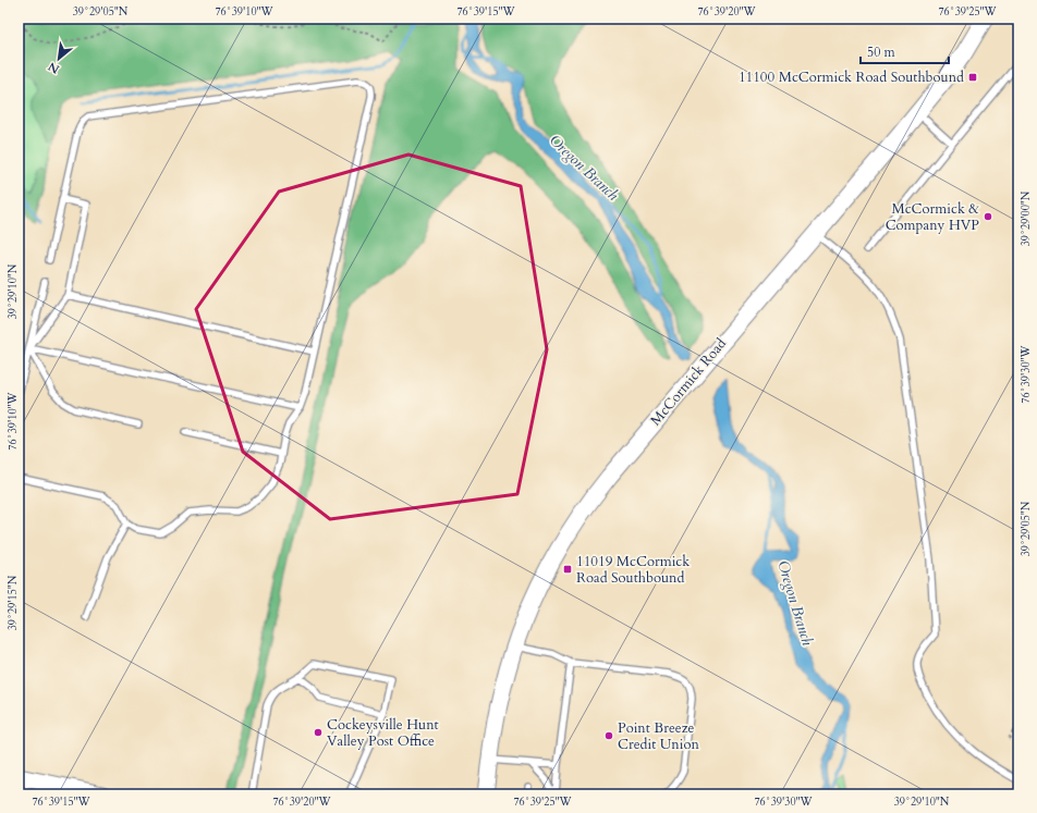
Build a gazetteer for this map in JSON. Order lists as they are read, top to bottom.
{
  "streets": {
    "main road": ["McCormick Road"]
  },
  "water": ["Oregon Branch"],
  "places": {
    "transit": ["11100 McCormick Road Southbound", "11019 McCormick Road Southbound"],
    "other": ["McCormick & Company HVP", "Cockeysville Hunt Valley Post Office", "Point Breeze Credit Union"]
  },
  "scale_bar": "50 m",
  "north": "bottom left",
  "coordinates": [
    "39°29'05\"N",
    "76°39'10\"W",
    "76°39'15\"W",
    "76°39'20\"W",
    "76°39'25\"W",
    "39°29'00\"N",
    "39°29'10\"N",
    "76°39'30\"W",
    "39°29'15\"N"
  ]
}
